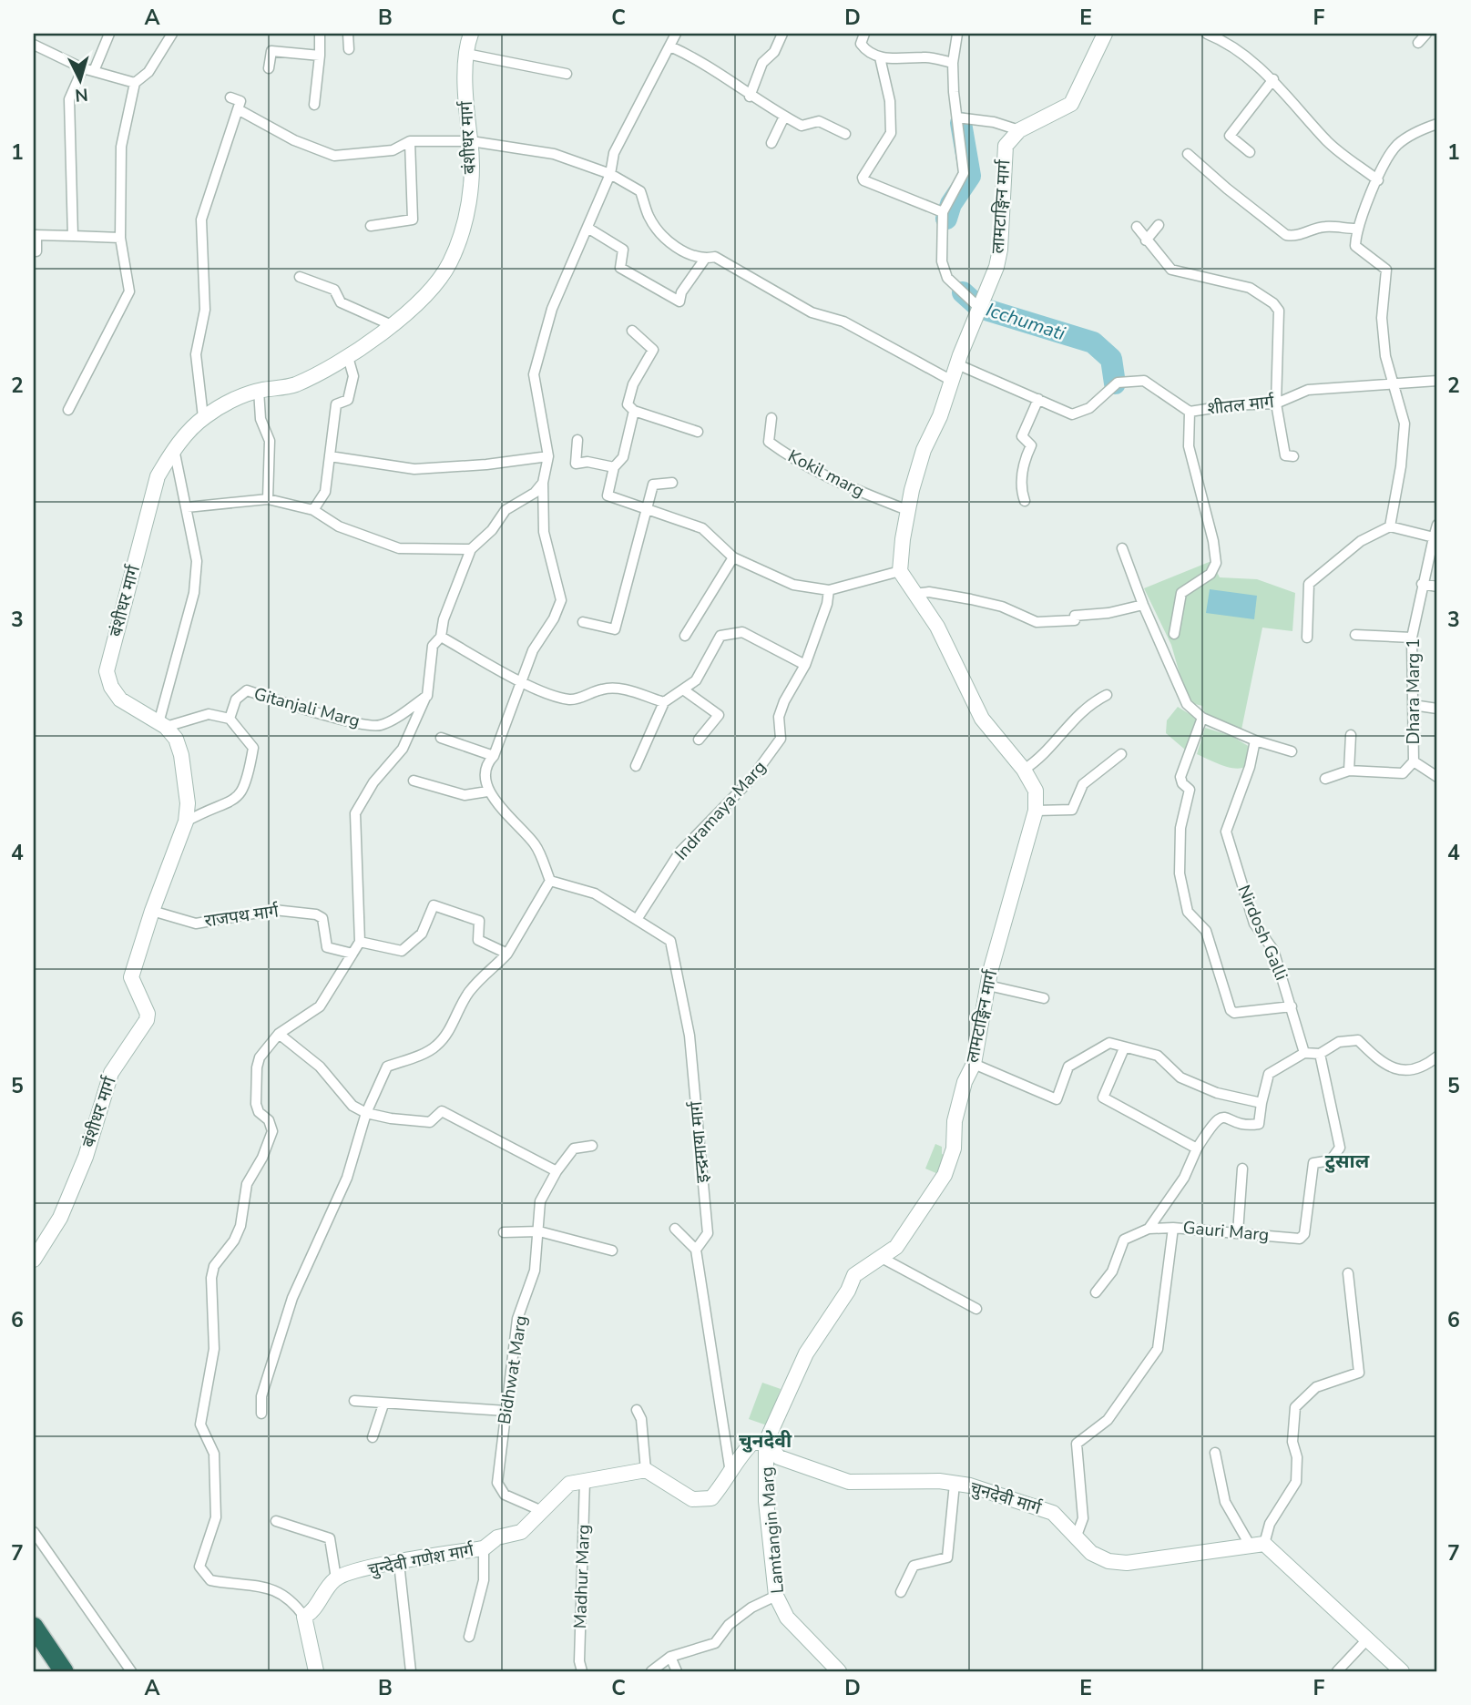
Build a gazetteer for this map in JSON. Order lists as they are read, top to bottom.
{
  "streets": {
    "street": [
      "बंशीधर मार्ग",
      "लामटाङ्गिन मार्ग",
      "शीतल मार्ग",
      "Kokil marg",
      "Dhara Marg 1",
      "Gitanjali Marg",
      "Indramaya Marg",
      "राजपथ मार्ग",
      "Nirdosh Galli",
      "इन्द्रमाया मार्ग",
      "Gauri Marg",
      "Bidhwat Marg",
      "चुनदेवी मार्ग",
      "Lamtangin Marg",
      "चुन्देवी गणेश मार्ग",
      "Madhur Marg"
    ]
  },
  "crossings": [
    ["बंशीधर मार्ग", "राजपथ मार्ग"],
    ["लामटाङ्गिन मार्ग", "शीतल मार्ग"],
    ["लामटाङ्गिन मार्ग", "Kokil marg"],
    ["लामटाङ्गिन मार्ग", "चुनदेवी मार्ग"],
    ["लामटाङ्गिन मार्ग", "Lamtangin Marg"],
    ["Indramaya Marg", "इन्द्रमाया मार्ग"],
    ["Gauri Marg", "चुनदेवी मार्ग"],
    ["Bidhwat Marg", "चुन्देवी गणेश मार्ग"],
    ["चुनदेवी मार्ग", "Lamtangin Marg"],
    ["चुन्देवी गणेश मार्ग", "Madhur Marg"]
  ],
  "districts": ["टुसाल", "चुनदेवी"],
  "water": ["Icchumati"],
  "north": "bottom",
  "grid": {
    "columns": [
      "A",
      "B",
      "C",
      "D",
      "E",
      "F"
    ],
    "rows": [
      "1",
      "2",
      "3",
      "4",
      "5",
      "6",
      "7"
    ]
  }
}
